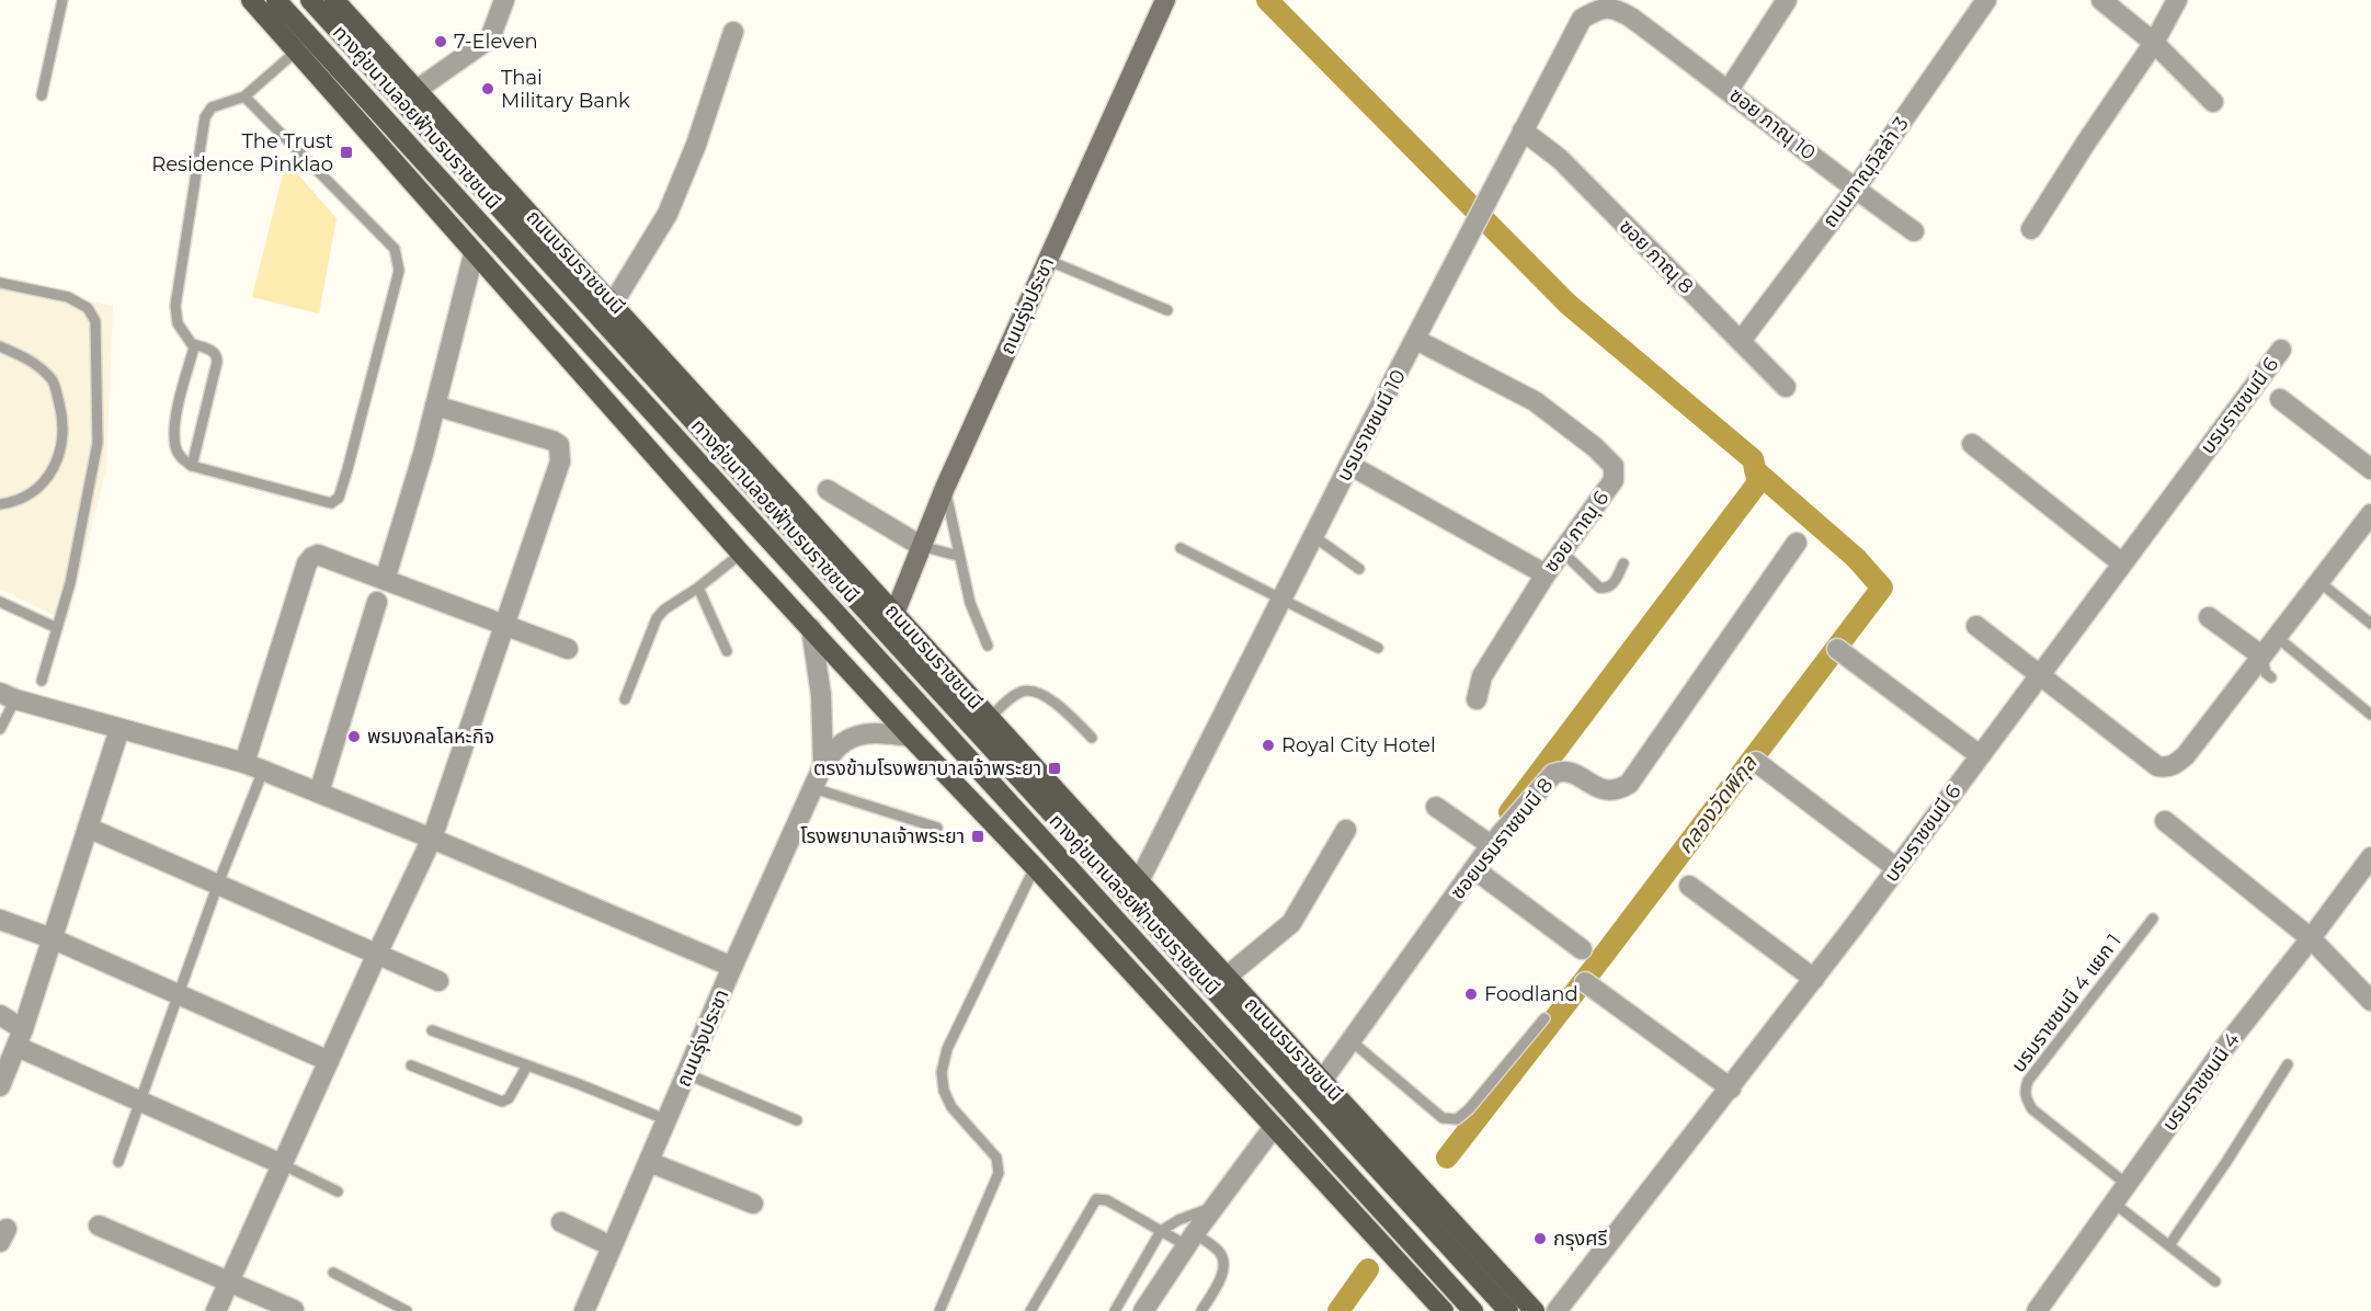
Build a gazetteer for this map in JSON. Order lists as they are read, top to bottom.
{
  "streets": {
    "main road": ["ทางคู่ขนานลอยฟ้าบรมราชชนนี", "ถนนบรมราชชนนี"],
    "street": [
      "ซอย ภาณุ 10",
      "ถนนภาณุวิลล่า 3",
      "ซอย ภาณุ 8",
      "ถนนรุ่งประชา",
      "บรมราชชนนี 6",
      "บรมราชชนนี 10",
      "ซอย ภาณุ 6",
      "ซอยบรมราชชนนี 8",
      "บรมราชชนนี 4"
    ],
    "lane": ["บรมราชชนนี 4 แยก 1"]
  },
  "crossings": [
    ["ซอย ภาณุ 10", "ถนนภาณุวิลล่า 3"],
    ["ซอย ภาณุ 10", "บรมราชชนนี 10"],
    ["ถนนภาณุวิลล่า 3", "ซอย ภาณุ 8"],
    ["ซอย ภาณุ 8", "บรมราชชนนี 10"],
    ["ถนนบรมราชชนนี", "ถนนรุ่งประชา"],
    ["ถนนบรมราชชนนี", "บรมราชชนนี 10"],
    ["ถนนบรมราชชนนี", "ซอยบรมราชชนนี 8"],
    ["บรมราชชนนี 10", "ซอย ภาณุ 6"],
    ["บรมราชชนนี 4 แยก 1", "บรมราชชนนี 4"]
  ],
  "water": ["คลองวัดพิกุล"],
  "places": {
    "other": [
      "7-Eleven",
      "Thai Military Bank",
      "พรมงคลโลหะกิจ",
      "Royal City Hotel",
      "Foodland",
      "กรุงศรี"
    ],
    "transit": ["The Trust Residence Pinklao", "ตรงข้ามโรงพยาบาลเจ้าพระยา", "โรงพยาบาลเจ้าพระยา"]
  }
}
